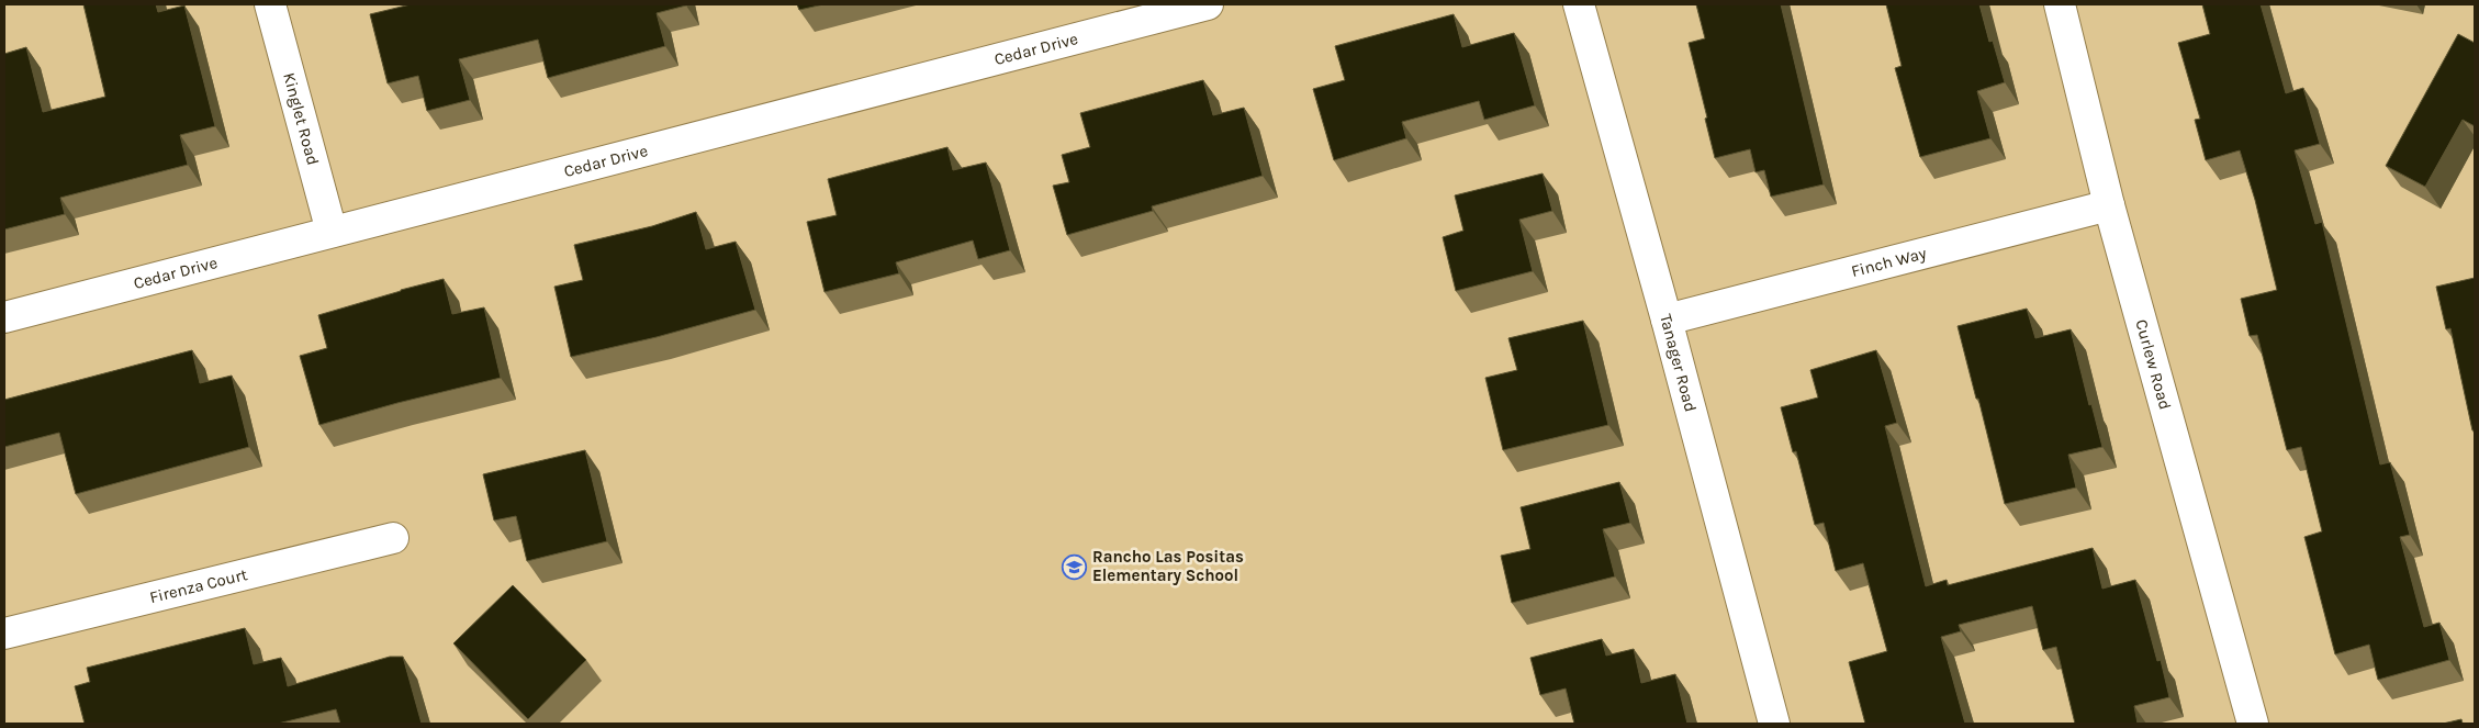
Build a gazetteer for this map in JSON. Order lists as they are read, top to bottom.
{
  "streets": {
    "street": [
      "Cedar Drive",
      "Kinglet Road",
      "Finch Way",
      "Tanager Road",
      "Curlew Road",
      "Firenza Court"
    ]
  },
  "crossings": [
    ["Cedar Drive", "Kinglet Road"],
    ["Finch Way", "Tanager Road"],
    ["Finch Way", "Curlew Road"]
  ],
  "places": {
    "school or university": ["Rancho Las Positas Elementary School"]
  }
}
